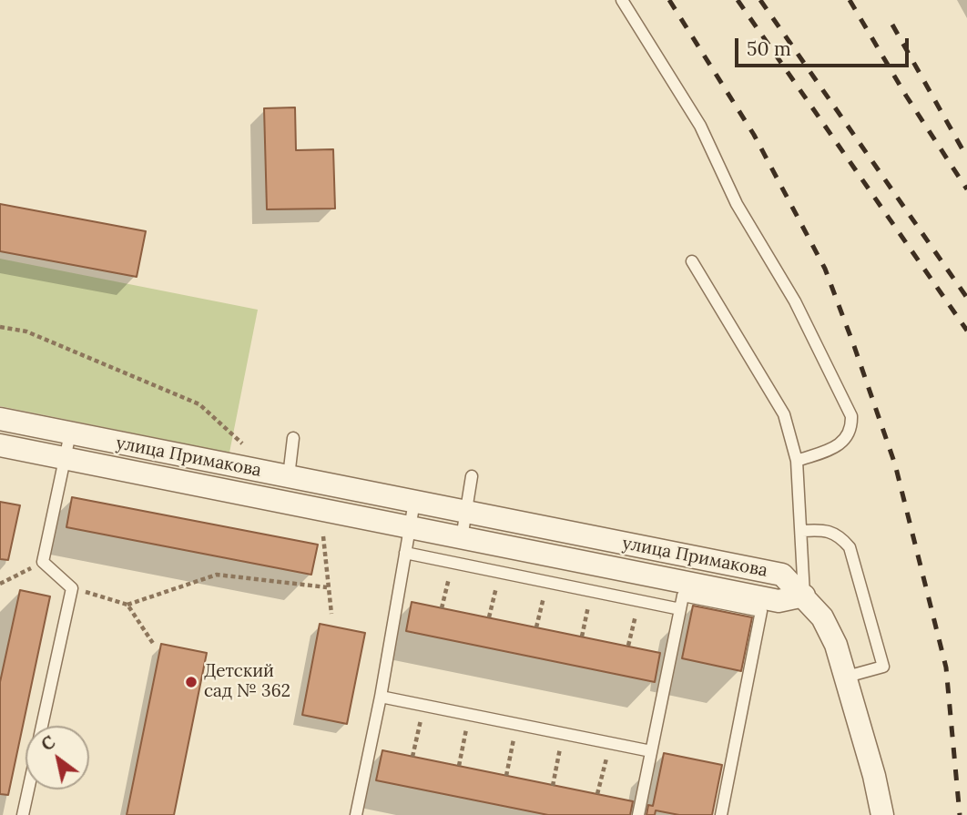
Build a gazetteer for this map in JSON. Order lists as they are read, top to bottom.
{
  "streets": {
    "street": ["улица Примакова"]
  },
  "places": ["Детский сад № 362"],
  "scale_bar": "50 m",
  "north": "top left"
}
